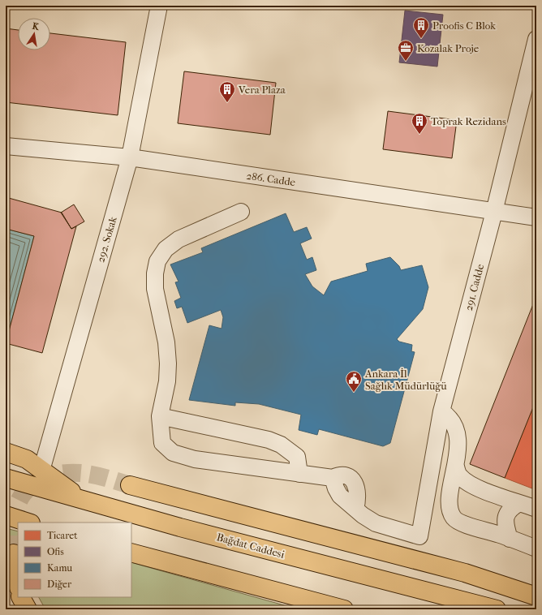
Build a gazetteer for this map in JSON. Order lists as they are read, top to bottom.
{
  "streets": {
    "main road": ["Bağdat Caddesi"],
    "street": ["286. Cadde", "292. Sokak", "291. Cadde"]
  },
  "crossings": [
    ["286. Cadde", "292. Sokak"],
    ["286. Cadde", "291. Cadde"]
  ],
  "places": {
    "building": ["Proofis C Blok", "Vera Plaza", "Toprak Rezidans"],
    "office": ["Kozalak Proje"],
    "public building": ["Ankara İl Sağlık Müdürlüğü"]
  },
  "legend": [
    "Ticaret",
    "Ofis",
    "Kamu",
    "Diğer"
  ],
  "north": "top"
}
